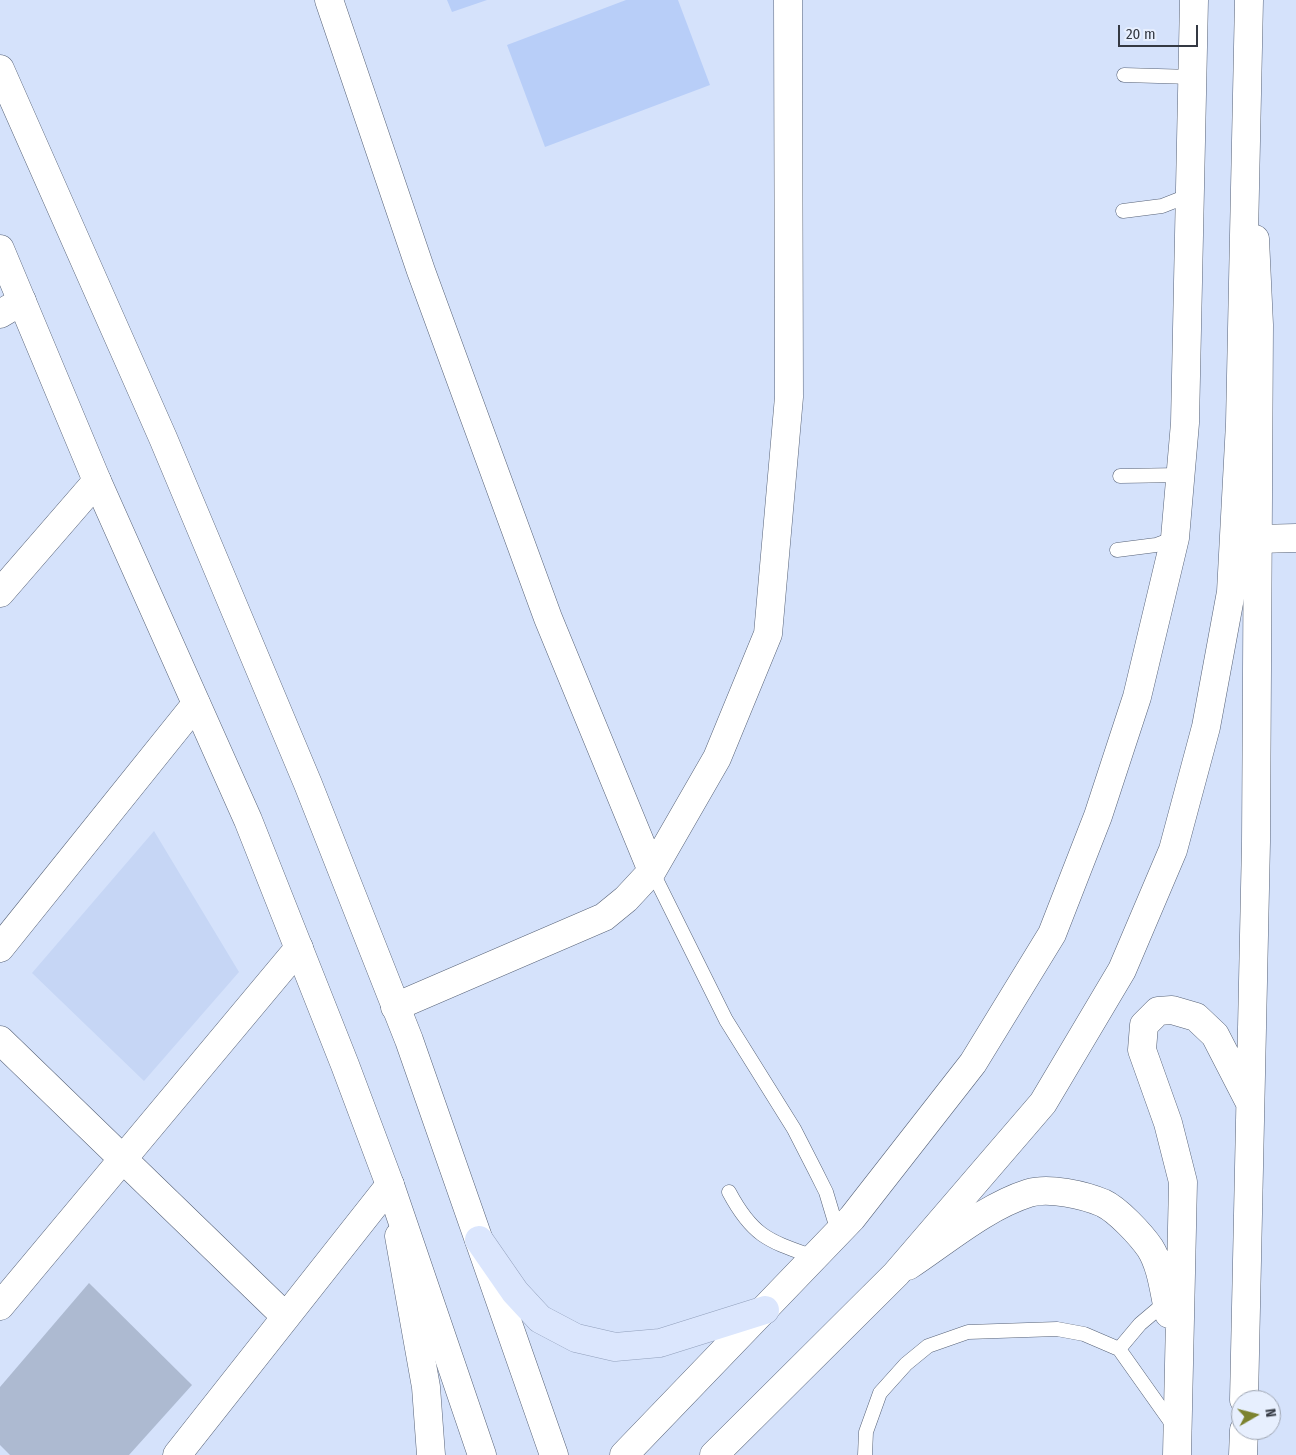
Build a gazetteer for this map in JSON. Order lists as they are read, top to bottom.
{
  "scale_bar": "20 m",
  "north": "right"
}
